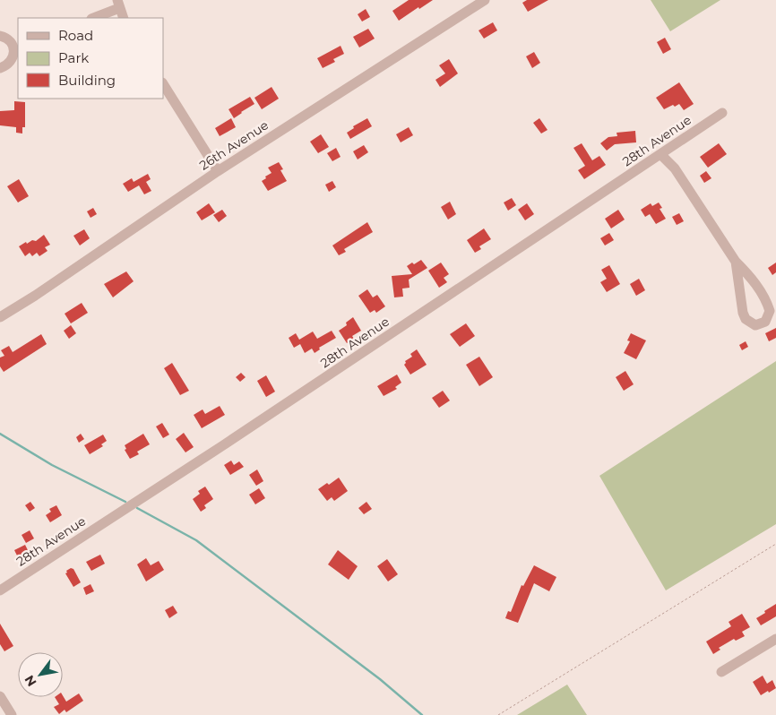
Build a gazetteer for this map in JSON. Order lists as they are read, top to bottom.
{
  "streets": {
    "street": ["28th Avenue", "26th Avenue"]
  },
  "legend": ["Road", "Park", "Building"],
  "north": "bottom left"
}
